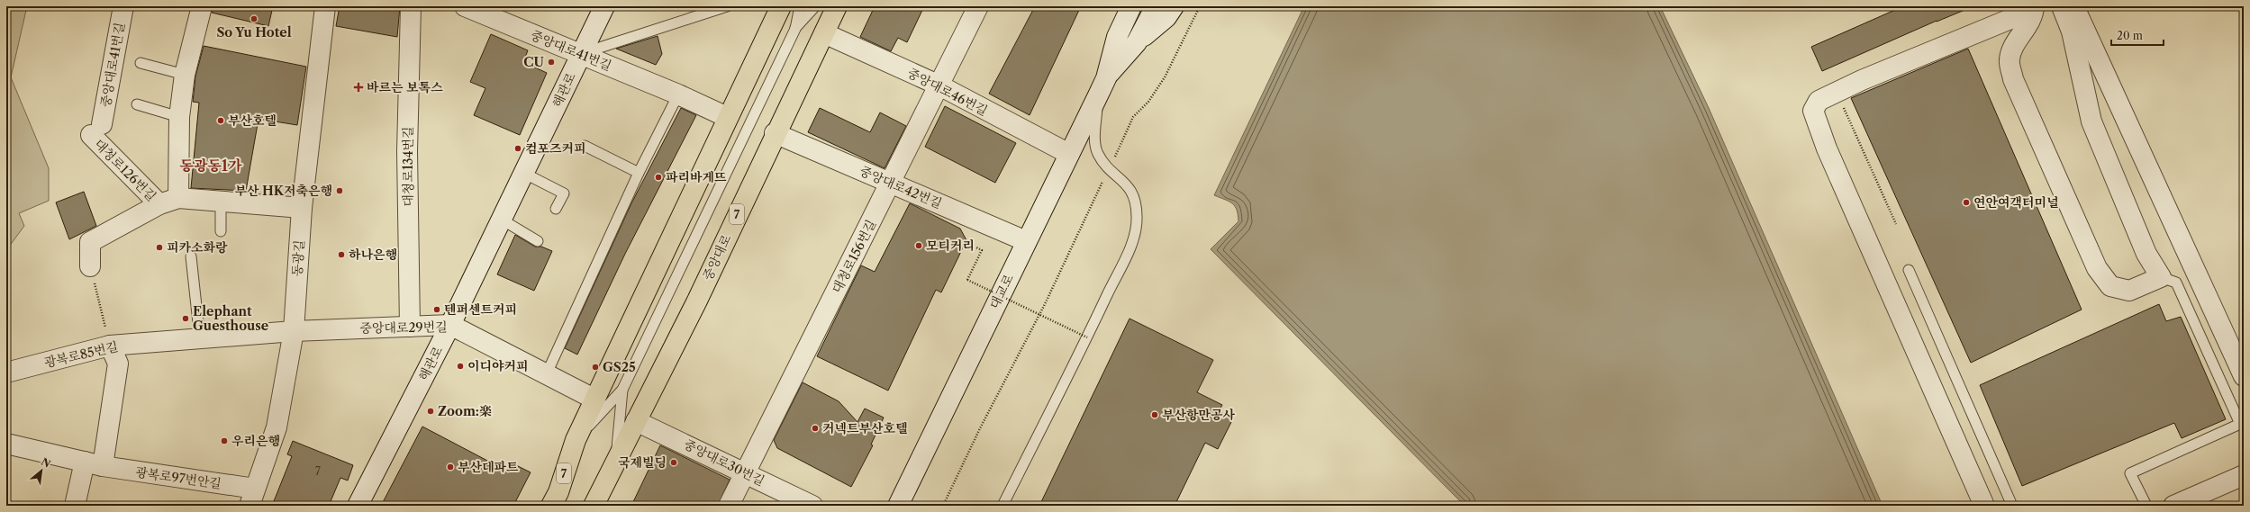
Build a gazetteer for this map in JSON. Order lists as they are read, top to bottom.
{
  "streets": {
    "main road": ["7", "중앙대로"],
    "street": [
      "중앙대로41번길",
      "해관로",
      "중앙대로46번길",
      "대청로134번길",
      "대청로126번길",
      "중앙대로42번길",
      "대청로156번길",
      "동광길",
      "대교로",
      "중앙대로29번길",
      "광복로85번길",
      "중앙대로30번길",
      "광복로97번안길"
    ]
  },
  "crossings": [
    ["중앙대로41번길", "해관로"],
    ["중앙대로41번길", "대청로126번길"],
    ["중앙대로41번길", "7"],
    ["해관로", "중앙대로29번길"],
    ["중앙대로46번길", "대청로156번길"],
    ["중앙대로46번길", "중앙대로"],
    ["중앙대로46번길", "대교로"],
    ["대청로134번길", "중앙대로29번길"],
    ["중앙대로42번길", "대청로156번길"],
    ["중앙대로42번길", "중앙대로"],
    ["중앙대로42번길", "대교로"],
    ["7", "중앙대로29번길"],
    ["대청로156번길", "중앙대로30번길"],
    ["중앙대로", "중앙대로30번길"],
    ["동광길", "중앙대로29번길"],
    ["동광길", "광복로85번길"],
    ["동광길", "광복로97번안길"],
    ["중앙대로29번길", "광복로85번길"]
  ],
  "districts": ["동광동1가"],
  "places": {
    "other": [
      "So Yu Hotel",
      "CU",
      "부산호텔",
      "컴포즈커피",
      "파리바게뜨",
      "부산 HK저축은행",
      "연안여객터미널",
      "모티커리",
      "피카소화랑",
      "하나은행",
      "텐퍼센트커피",
      "Elephant Guesthouse",
      "이디야커피",
      "GS25",
      "Zoom:楽",
      "부산항만공사",
      "커넥트부산호텔",
      "우리은행",
      "국제빌딩",
      "부산데파트"
    ],
    "health": ["바르는 보톡스"]
  },
  "house_numbers": ["7"],
  "scale_bar": "20 m",
  "north": "top right"
}
